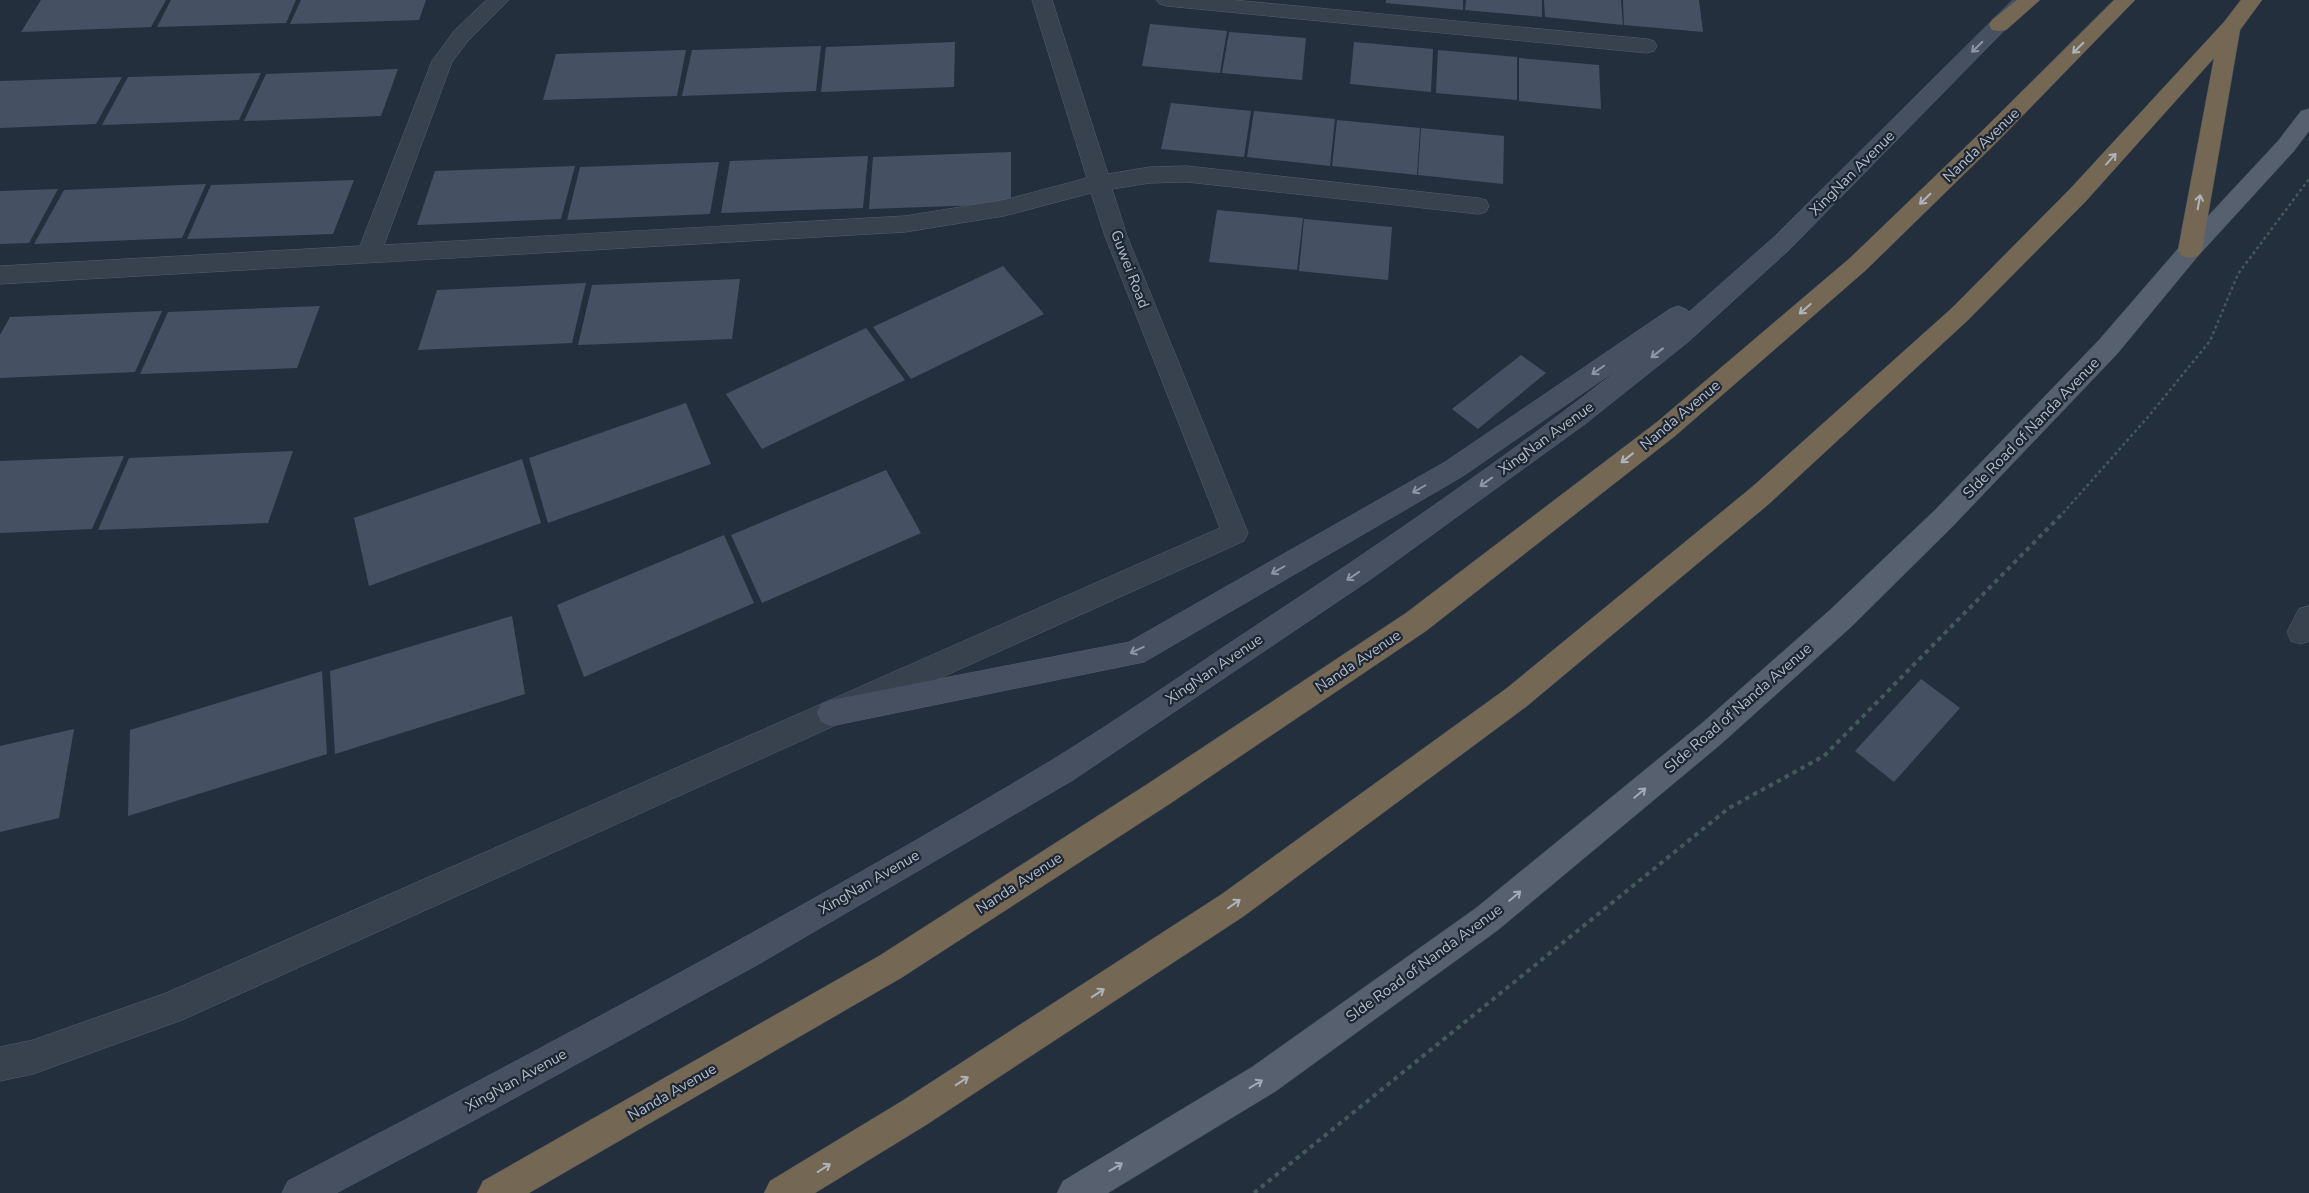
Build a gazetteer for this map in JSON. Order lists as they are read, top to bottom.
{
  "streets": {
    "highway": ["Nanda Avenue"],
    "main road": ["XingNan Avenue", "SIde Road of Nanda Avenue"],
    "street": ["Guwei Road"]
  },
  "one_way": ["SIde Road of Nanda Avenue"]
}
